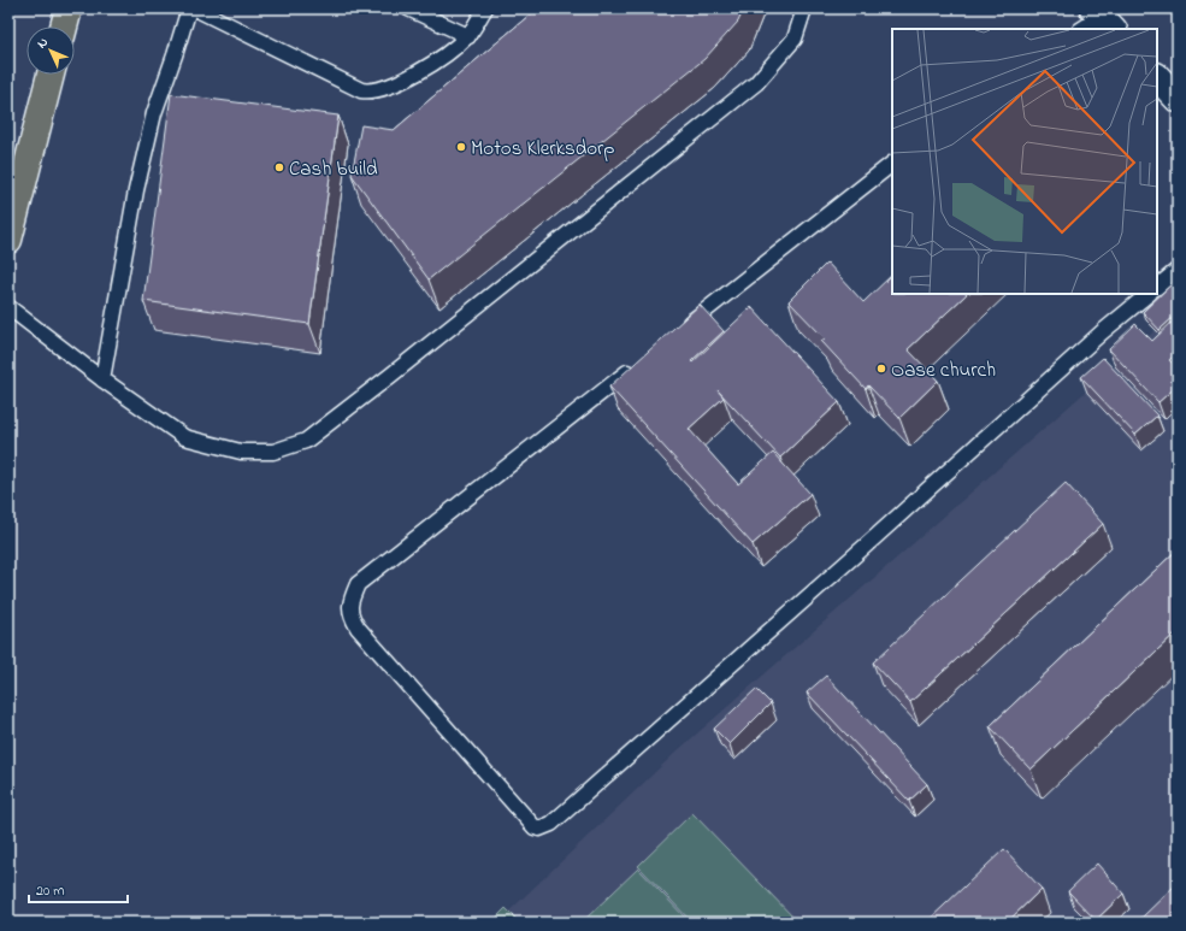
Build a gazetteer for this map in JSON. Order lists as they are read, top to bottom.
{
  "places": ["Motos Klerksdorp", "Cash build", "Oase church"],
  "scale_bar": "20 m",
  "north": "top left"
}
